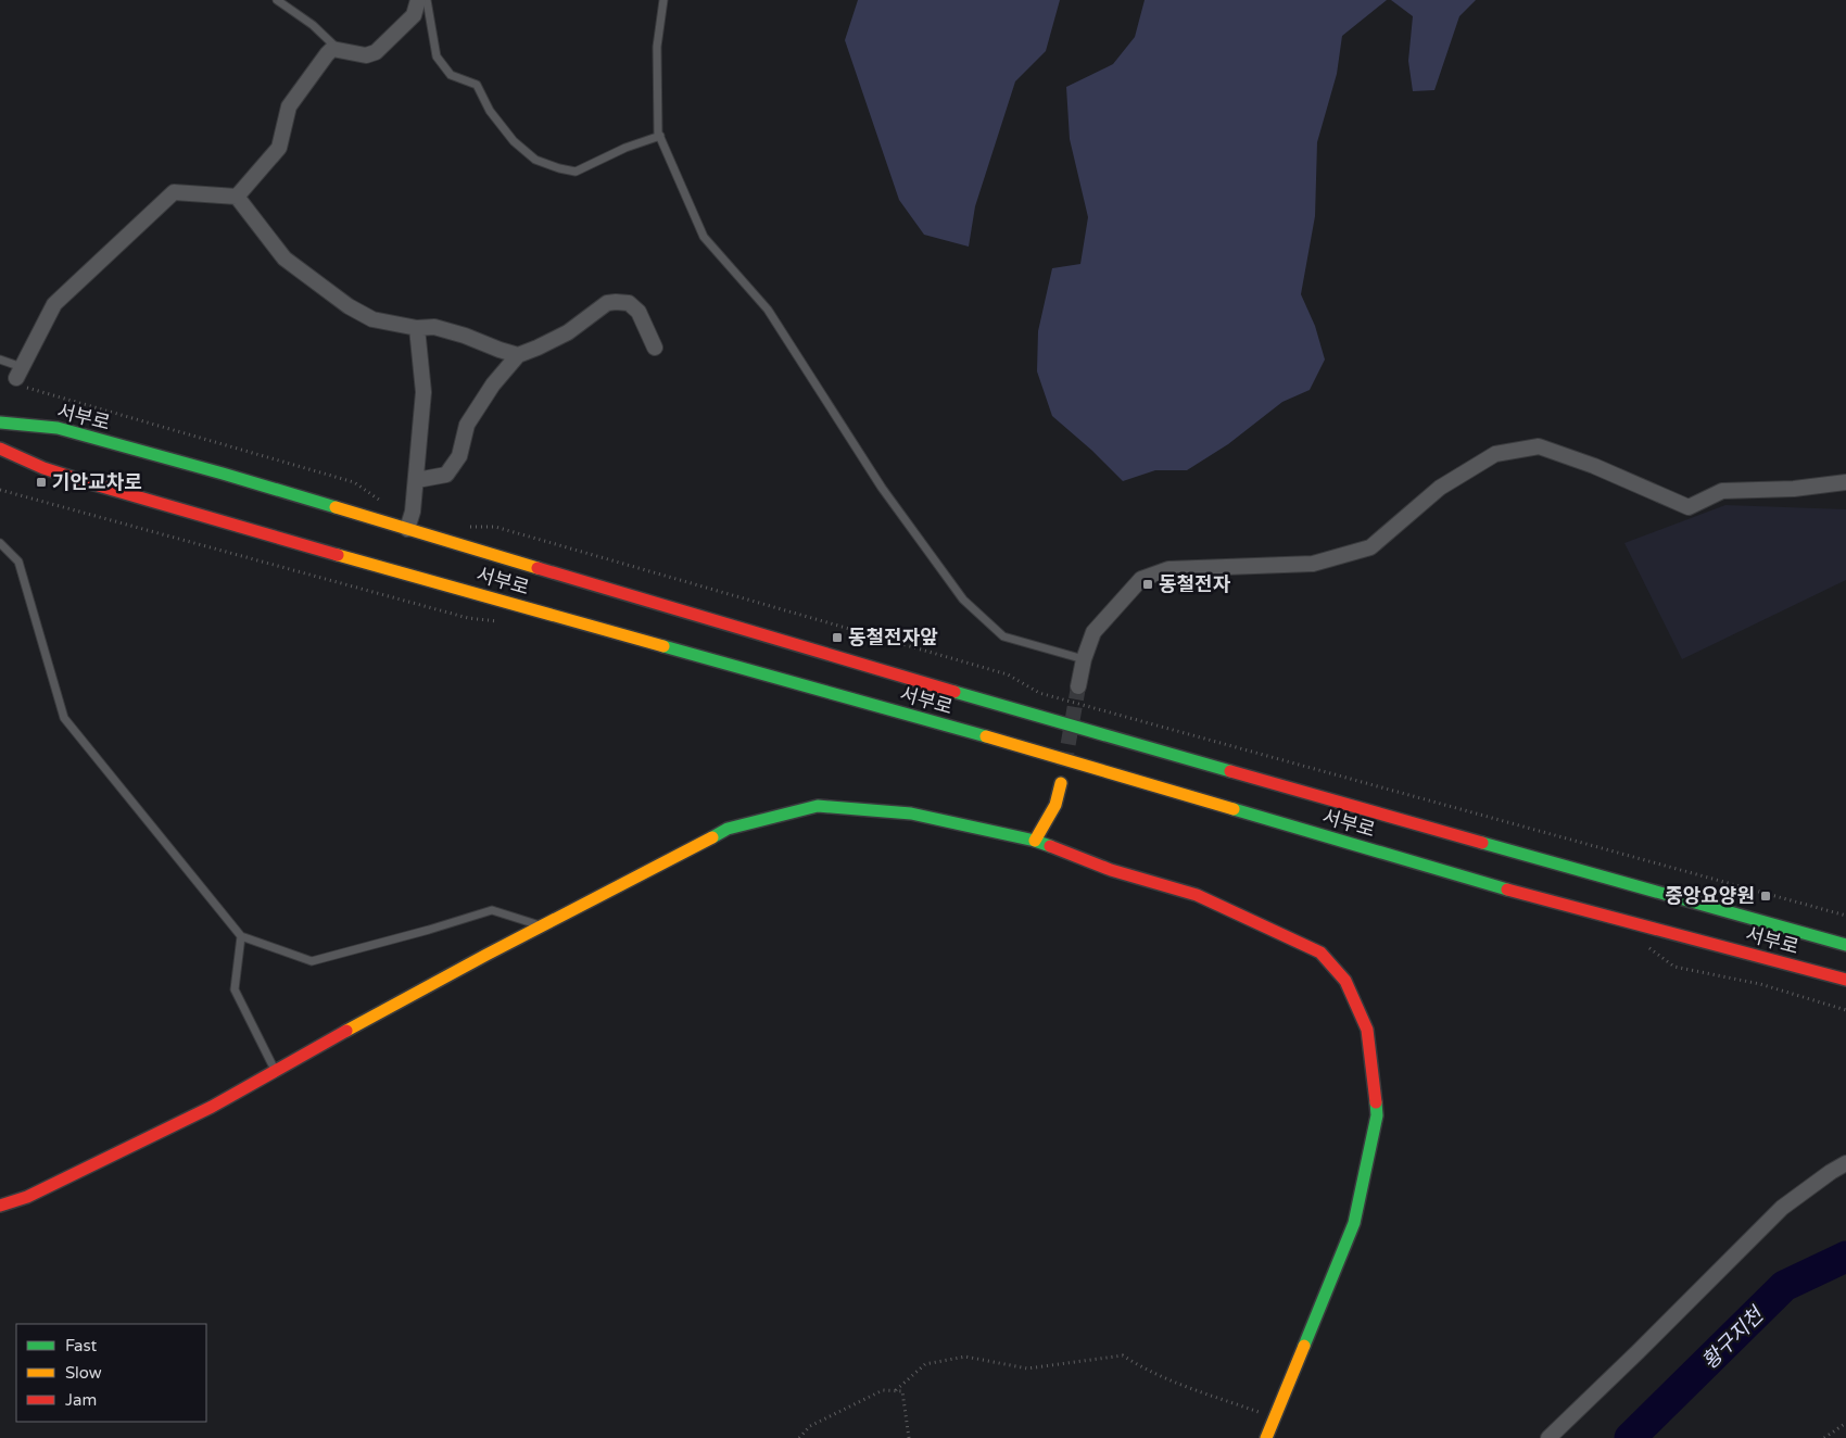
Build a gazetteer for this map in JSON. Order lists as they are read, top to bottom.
{
  "streets": {
    "main road": ["서부로"]
  },
  "water": ["황구지천"],
  "places": {
    "transit": [
      "기안교차로",
      "동철전자",
      "동철전자앞",
      "중앙요양원"
    ]
  },
  "legend": ["Fast", "Slow", "Jam"]
}
